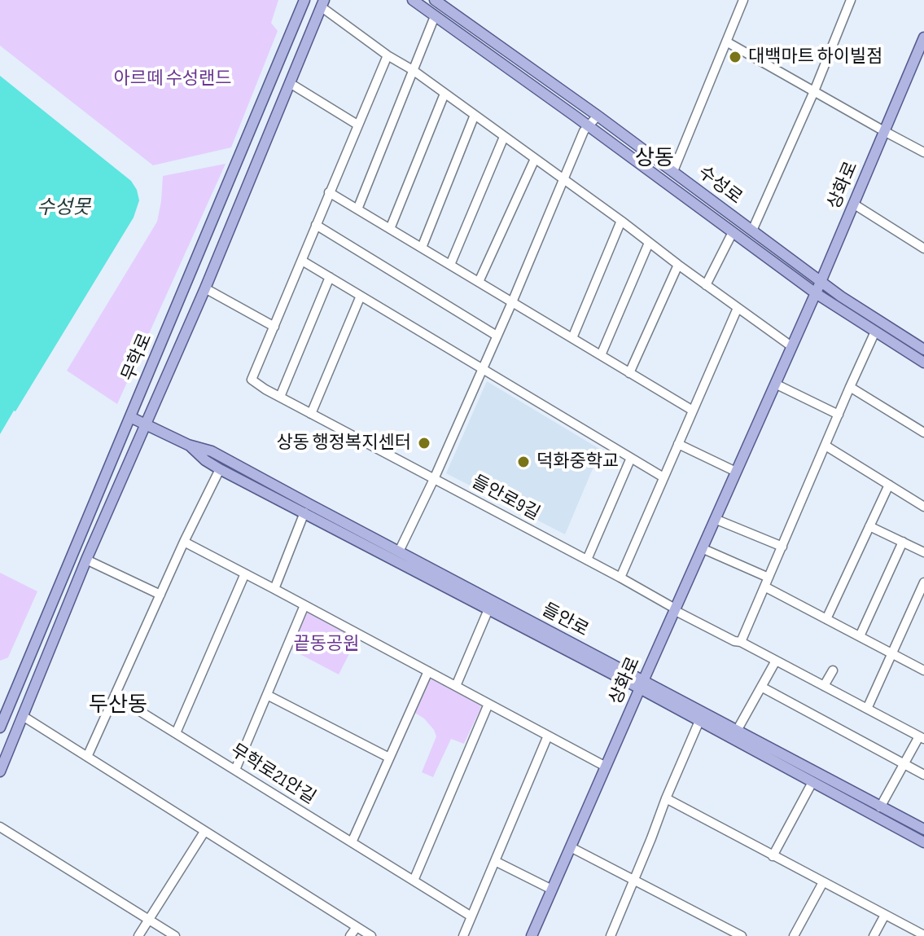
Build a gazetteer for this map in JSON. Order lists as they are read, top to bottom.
{
  "streets": {
    "main road": [
      "수성로",
      "상화로",
      "무학로",
      "들안로"
    ],
    "street": ["들안로9길", "무학로21안길"]
  },
  "crossings": [
    ["수성로", "상화로"],
    ["상화로", "들안로"],
    ["무학로", "들안로"]
  ],
  "districts": ["상동", "두산동"],
  "water": ["수성못"],
  "parks": ["아르떼 수성랜드", "끝동공원"],
  "places": ["대백마트 하이빌점", "상동 행정복지센터", "덕화중학교"]
}
